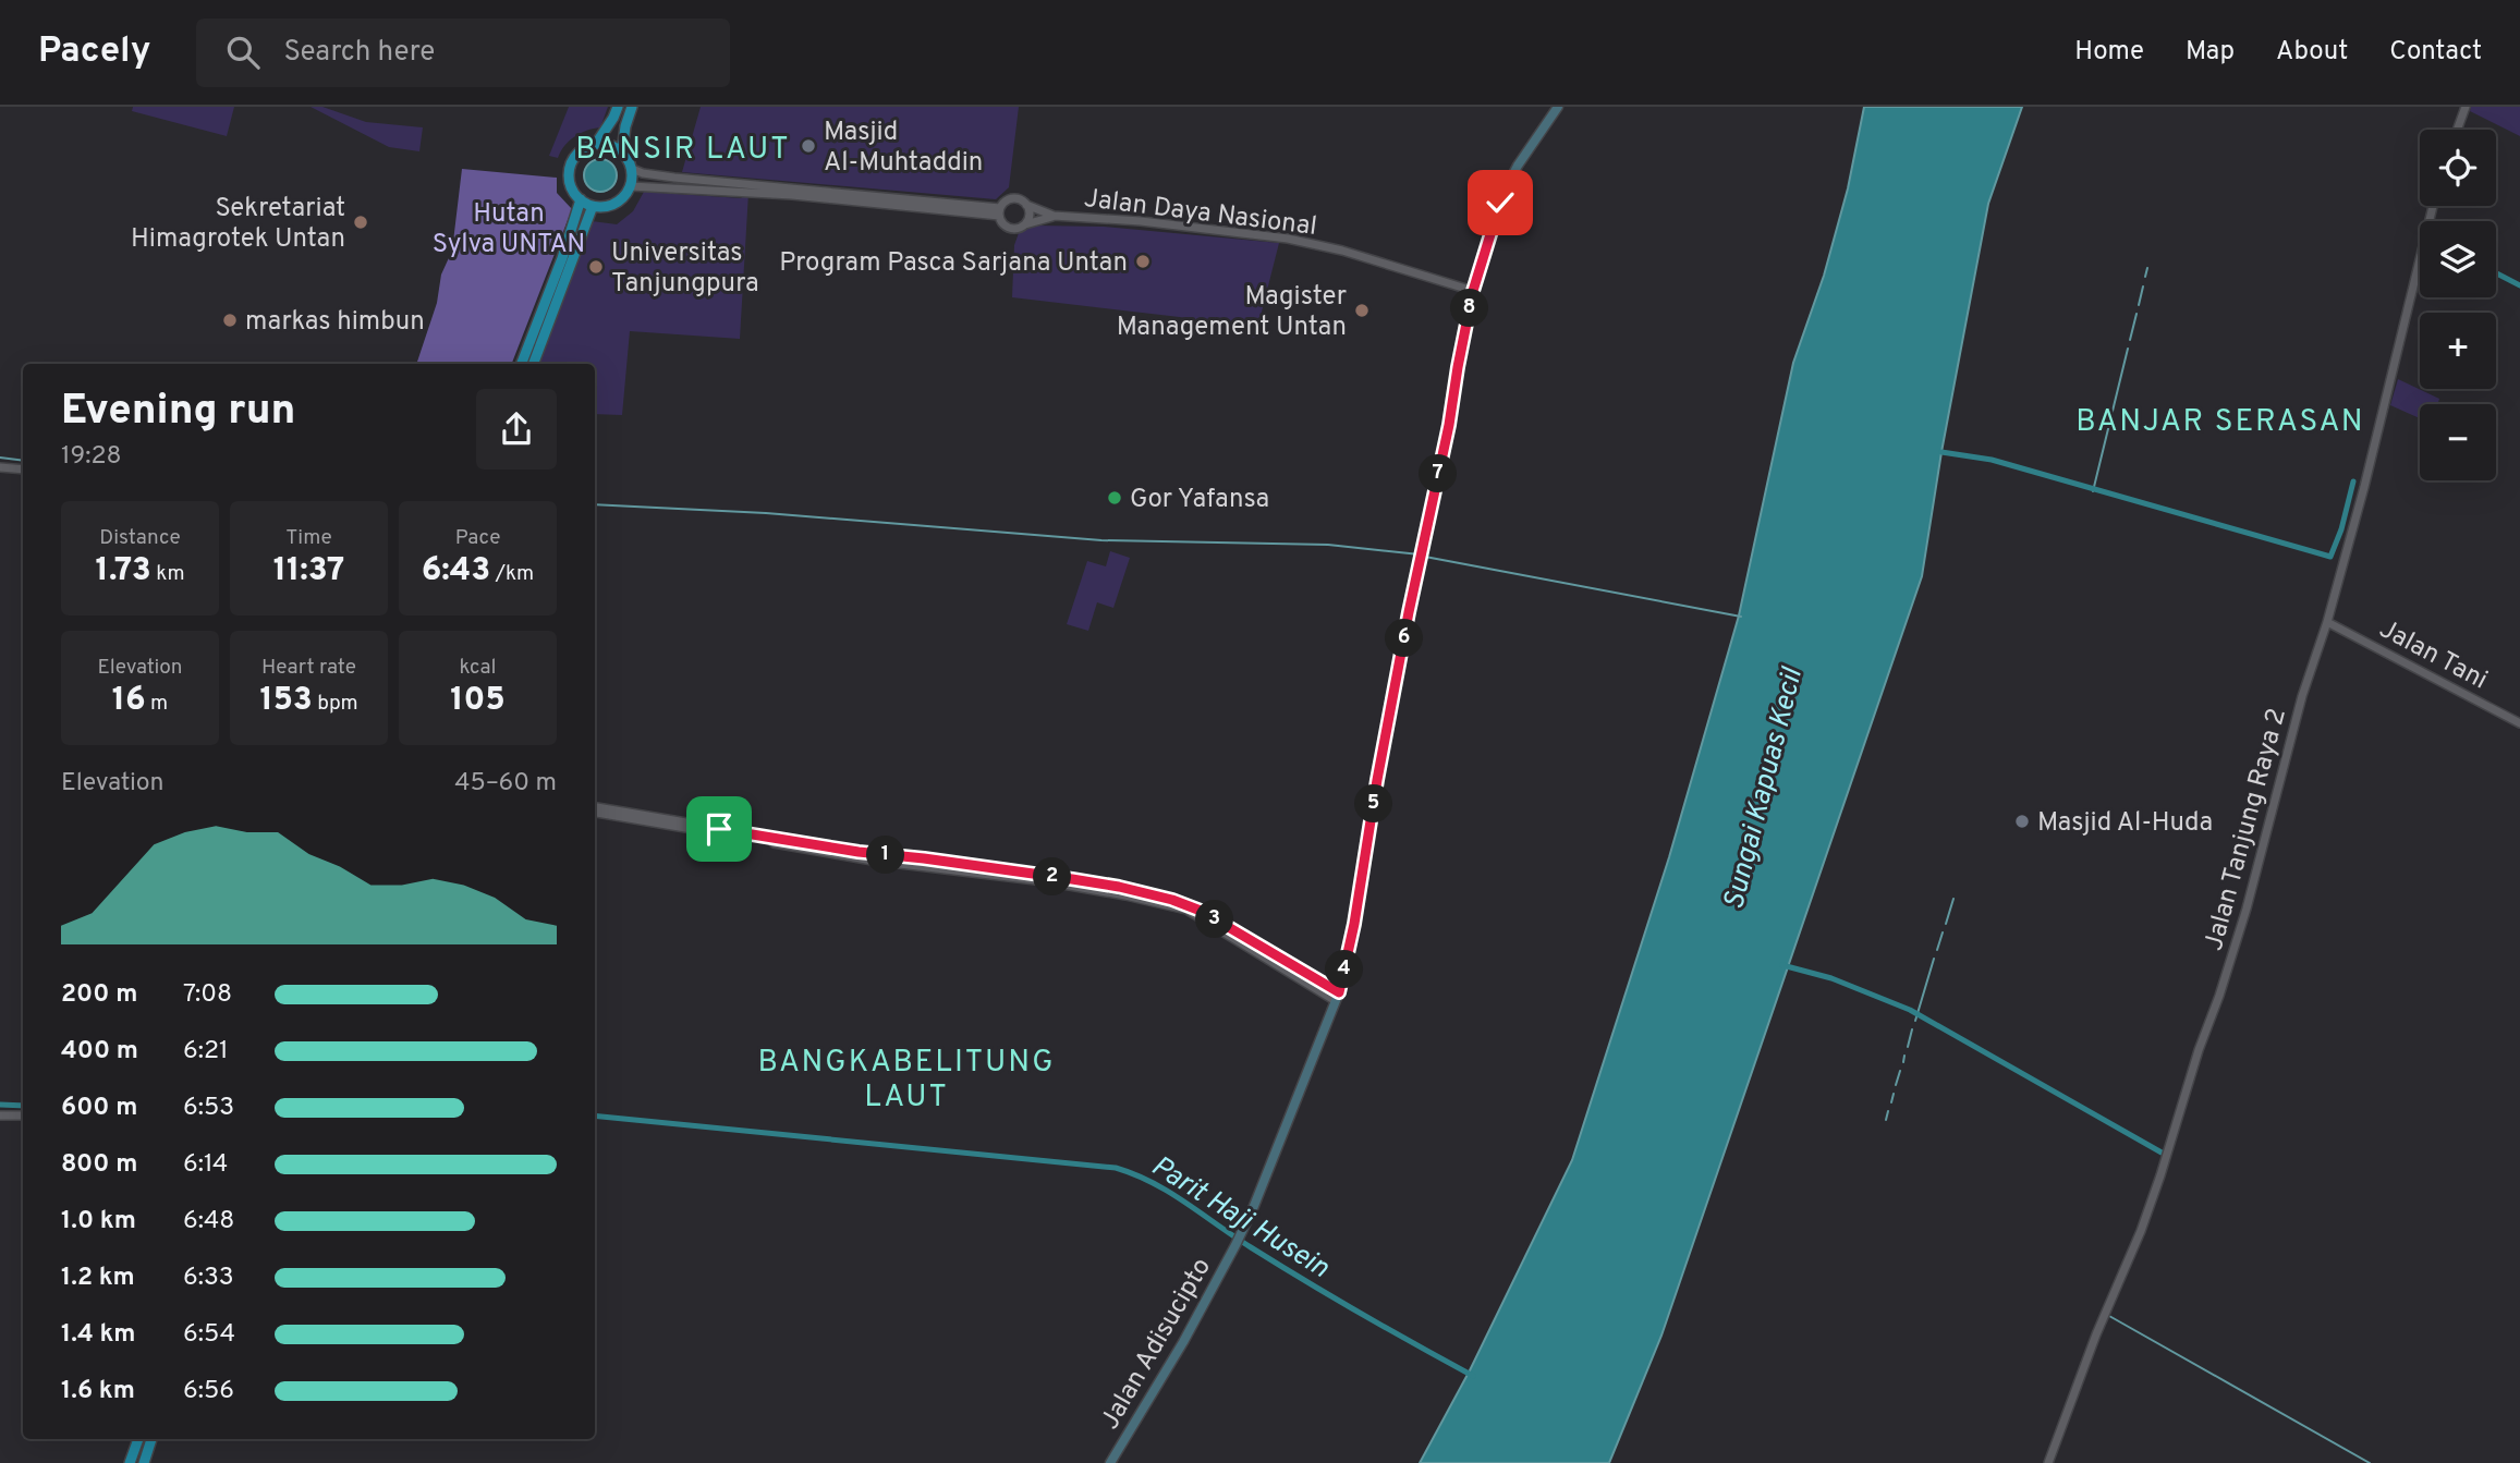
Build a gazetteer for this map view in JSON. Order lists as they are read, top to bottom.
{
  "streets": {
    "main road": ["Jalan Adisucipto"],
    "street": ["Jalan Daya Nasional", "Jalan Tani", "Jalan Tanjung Raya 2"]
  },
  "crossings": [
    ["Jalan Tani", "Jalan Tanjung Raya 2"]
  ],
  "districts": ["BANSIR LAUT", "BANJAR SERASAN", "BANGKABELITUNG LAUT"],
  "water": ["Sungai Kapuas Kecil", "Parit Haji Husein"],
  "parks": ["Hutan Sylva UNTAN"],
  "places": [
    "Masjid Al-Muhtaddin",
    "Sekretariat Himagrotek Untan",
    "Program Pasca Sarjana Untan",
    "Universitas Tanjungpura",
    "Magister Management Untan",
    "markas himbun",
    "Gor Yafansa",
    "Masjid Al-Huda"
  ],
  "page": {
    "header": "Pacely",
    "search": "Search here",
    "nav": [
      "Home",
      "Map",
      "About",
      "Contact"
    ],
    "map_buttons": ["+", "−"],
    "pins": [
      "8",
      "7",
      "6",
      "5",
      "1",
      "2",
      "3",
      "4"
    ],
    "heading": ["Evening run", "19:28"],
    "stats": [
      ["Distance", "1.73 km"],
      ["Time", "11:37"],
      ["Pace", "6:43 /km"],
      ["Elevation", "16 m"],
      ["Heart rate", "153 bpm"],
      ["kcal", "105"]
    ],
    "chart": ["Elevation", "45–60 m"],
    "list": [
      {
        "name": "200 m",
        "note": "7:08"
      },
      {
        "name": "400 m",
        "note": "6:21"
      },
      {
        "name": "600 m",
        "note": "6:53"
      },
      {
        "name": "800 m",
        "note": "6:14"
      },
      {
        "name": "1.0 km",
        "note": "6:48"
      },
      {
        "name": "1.2 km",
        "note": "6:33"
      },
      {
        "name": "1.4 km",
        "note": "6:54"
      },
      {
        "name": "1.6 km",
        "note": "6:56"
      }
    ]
  }
}
